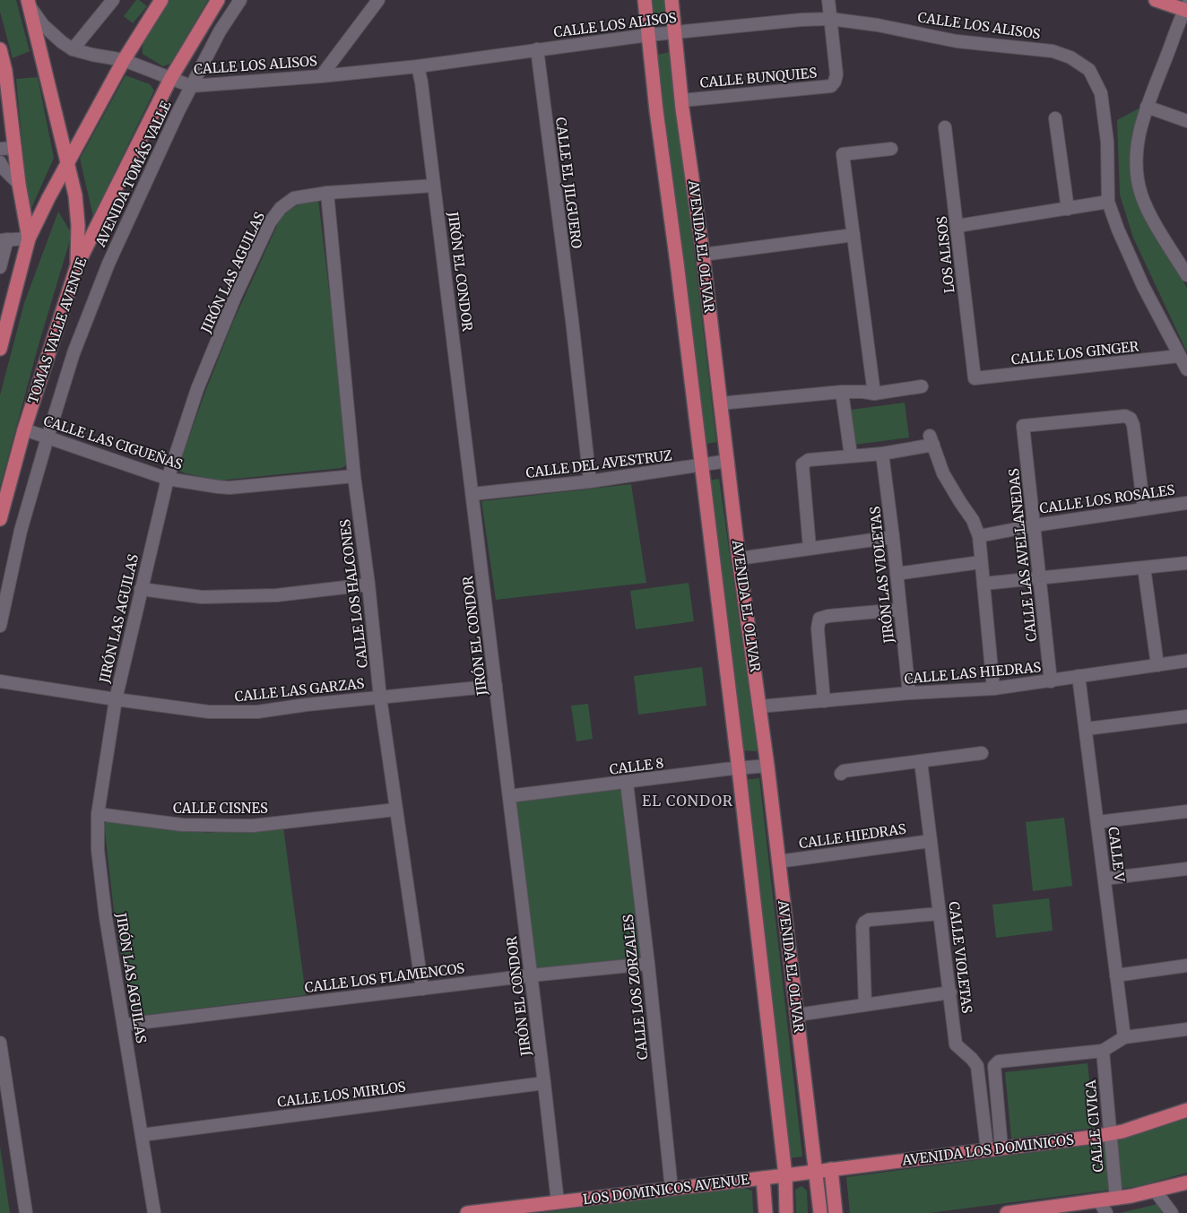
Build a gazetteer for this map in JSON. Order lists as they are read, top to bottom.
{
  "streets": {
    "main road": [
      "AVENIDA EL OLIVAR",
      "TOMAS VALLE AVENUE",
      "AVENIDA LOS DOMINICOS",
      "LOS DOMINICOS AVENUE"
    ],
    "street": [
      "CALLE LOS ALISOS",
      "CALLE BUNQUIES",
      "AVENIDA TOMÁS VALLE",
      "CALLE EL JILGUERO",
      "LOS ALISOS",
      "JIRÓN EL CONDOR",
      "JIRÓN LAS AGUILAS",
      "CALLE LOS GINGER",
      "CALLE LAS CIGUEÑAS",
      "CALLE DEL AVESTRUZ",
      "CALLE LOS ROSALES",
      "CALLE LAS AVELLANEDAS",
      "JIRÓN LAS VIOLETAS",
      "CALLE LOS HALCONES",
      "CALLE LAS HIEDRAS",
      "CALLE LAS GARZAS",
      "CALLE 8",
      "CALLE CISNES",
      "CALLE HIEDRAS",
      "CALLE V",
      "CALLE VIOLETAS",
      "CALLE LOS FLAMENCOS",
      "CALLE LOS ZORZALES",
      "CALLE LOS MIRLOS",
      "CALLE CIVICA"
    ]
  },
  "crossings": [
    ["CALLE LOS ALISOS", "CALLE BUNQUIES"],
    ["CALLE LOS ALISOS", "AVENIDA TOMÁS VALLE"],
    ["CALLE LOS ALISOS", "CALLE EL JILGUERO"],
    ["CALLE LOS ALISOS", "AVENIDA EL OLIVAR"],
    ["CALLE LOS ALISOS", "JIRÓN EL CONDOR"],
    ["CALLE LOS ALISOS", "TOMAS VALLE AVENUE"],
    ["CALLE LOS ALISOS", "CALLE LOS GINGER"],
    ["CALLE BUNQUIES", "AVENIDA EL OLIVAR"],
    ["AVENIDA TOMÁS VALLE", "CALLE LAS CIGUEÑAS"],
    ["CALLE EL JILGUERO", "CALLE DEL AVESTRUZ"],
    ["AVENIDA EL OLIVAR", "CALLE DEL AVESTRUZ"],
    ["AVENIDA EL OLIVAR", "CALLE LAS HIEDRAS"],
    ["AVENIDA EL OLIVAR", "CALLE 8"],
    ["AVENIDA EL OLIVAR", "CALLE HIEDRAS"],
    ["AVENIDA EL OLIVAR", "AVENIDA LOS DOMINICOS"],
    ["AVENIDA EL OLIVAR", "LOS DOMINICOS AVENUE"],
    ["LOS ALISOS", "CALLE LOS GINGER"],
    ["JIRÓN EL CONDOR", "JIRÓN LAS AGUILAS"],
    ["JIRÓN EL CONDOR", "CALLE DEL AVESTRUZ"],
    ["JIRÓN EL CONDOR", "CALLE LAS GARZAS"],
    ["JIRÓN EL CONDOR", "CALLE 8"],
    ["JIRÓN EL CONDOR", "CALLE LOS FLAMENCOS"],
    ["JIRÓN EL CONDOR", "CALLE LOS MIRLOS"],
    ["JIRÓN EL CONDOR", "LOS DOMINICOS AVENUE"],
    ["JIRÓN LAS AGUILAS", "CALLE LAS CIGUEÑAS"],
    ["JIRÓN LAS AGUILAS", "CALLE LOS HALCONES"],
    ["JIRÓN LAS AGUILAS", "CALLE LAS GARZAS"],
    ["JIRÓN LAS AGUILAS", "CALLE CISNES"],
    ["JIRÓN LAS AGUILAS", "CALLE LOS FLAMENCOS"],
    ["JIRÓN LAS AGUILAS", "CALLE LOS MIRLOS"],
    ["TOMAS VALLE AVENUE", "CALLE LAS CIGUEÑAS"],
    ["CALLE LAS CIGUEÑAS", "CALLE LOS HALCONES"],
    ["CALLE LOS ROSALES", "CALLE LAS AVELLANEDAS"],
    ["CALLE LAS AVELLANEDAS", "CALLE LAS HIEDRAS"],
    ["JIRÓN LAS VIOLETAS", "CALLE LAS HIEDRAS"],
    ["CALLE LOS HALCONES", "CALLE LAS GARZAS"],
    ["CALLE LOS HALCONES", "CALLE CISNES"],
    ["CALLE LOS HALCONES", "CALLE LOS FLAMENCOS"],
    ["CALLE LAS HIEDRAS", "CALLE V"],
    ["CALLE 8", "CALLE LOS ZORZALES"],
    ["CALLE HIEDRAS", "CALLE VIOLETAS"],
    ["CALLE VIOLETAS", "AVENIDA LOS DOMINICOS"],
    ["CALLE LOS FLAMENCOS", "CALLE LOS ZORZALES"],
    ["CALLE LOS ZORZALES", "LOS DOMINICOS AVENUE"],
    ["CALLE CIVICA", "AVENIDA LOS DOMINICOS"],
    ["AVENIDA LOS DOMINICOS", "LOS DOMINICOS AVENUE"]
  ],
  "districts": ["EL CONDOR"]
}
